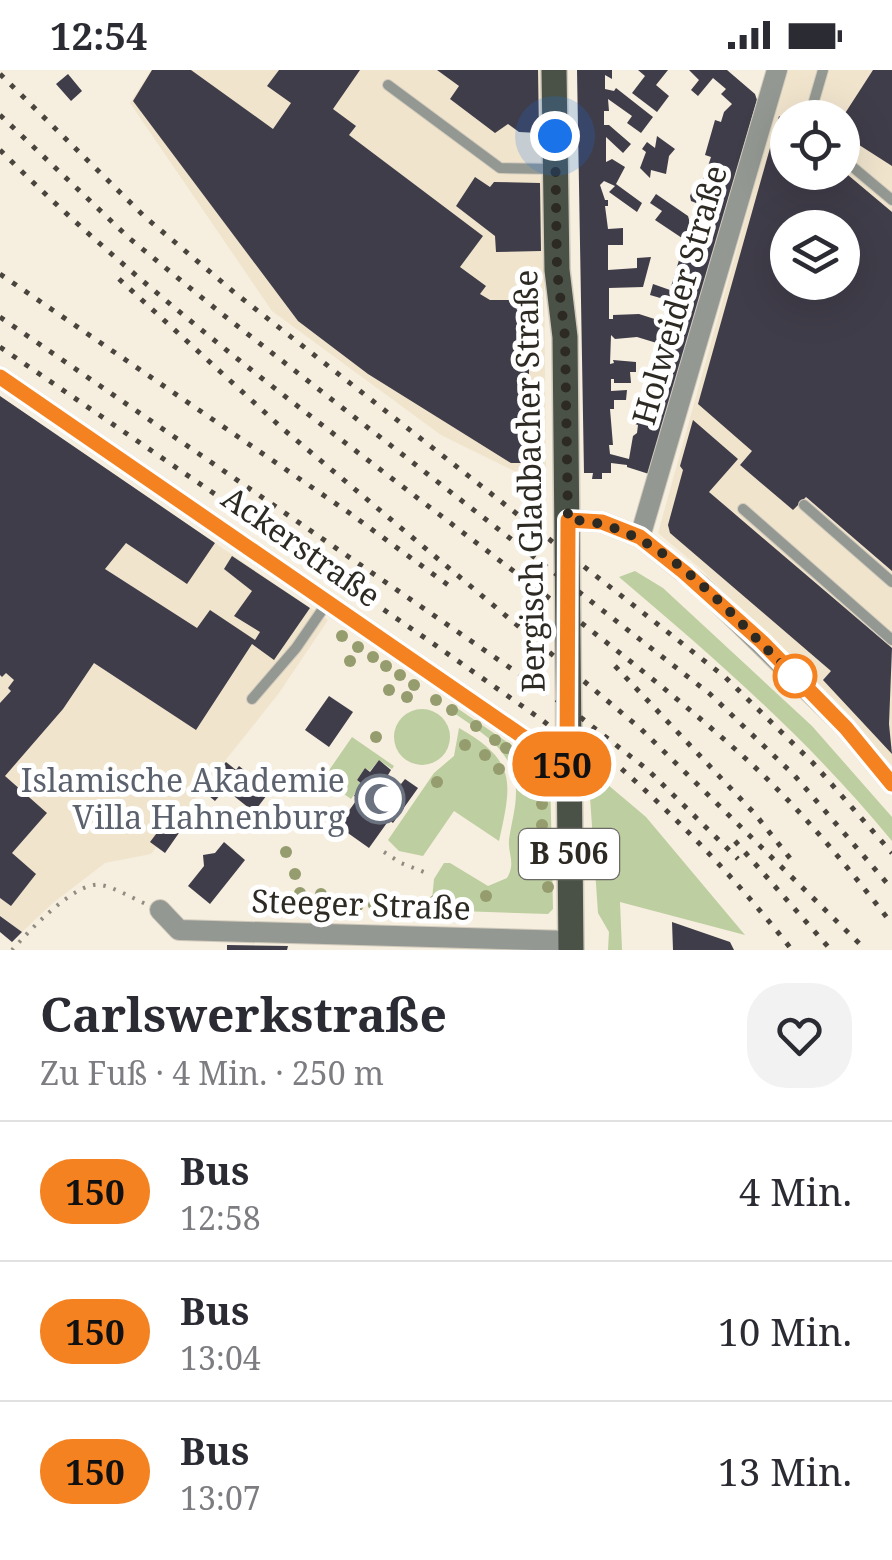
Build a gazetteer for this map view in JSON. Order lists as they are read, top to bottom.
{
  "streets": {
    "main road": ["Bergisch Gladbacher Straße", "B 506"],
    "street": ["Holweider Straße", "Ackerstraße", "Steeger Straße"]
  },
  "crossings": [
    ["Bergisch Gladbacher Straße", "Ackerstraße"],
    ["Bergisch Gladbacher Straße", "Steeger Straße"]
  ],
  "places": {
    "mosque": ["Islamische Akademie Villa Hahnenburg"]
  },
  "lines": ["bus line 150"],
  "page": {
    "status": "12:54",
    "on_map": "150",
    "heading": ["Carlswerkstraße", "Zu Fuß · 4 Min. · 250 m"],
    "list": [
      {
        "mark": "150",
        "name": "Bus",
        "note": "12:58",
        "value": "4 Min."
      },
      {
        "mark": "150",
        "name": "Bus",
        "note": "13:04",
        "value": "10 Min."
      },
      {
        "mark": "150",
        "name": "Bus",
        "note": "13:07",
        "value": "13 Min."
      }
    ]
  }
}
